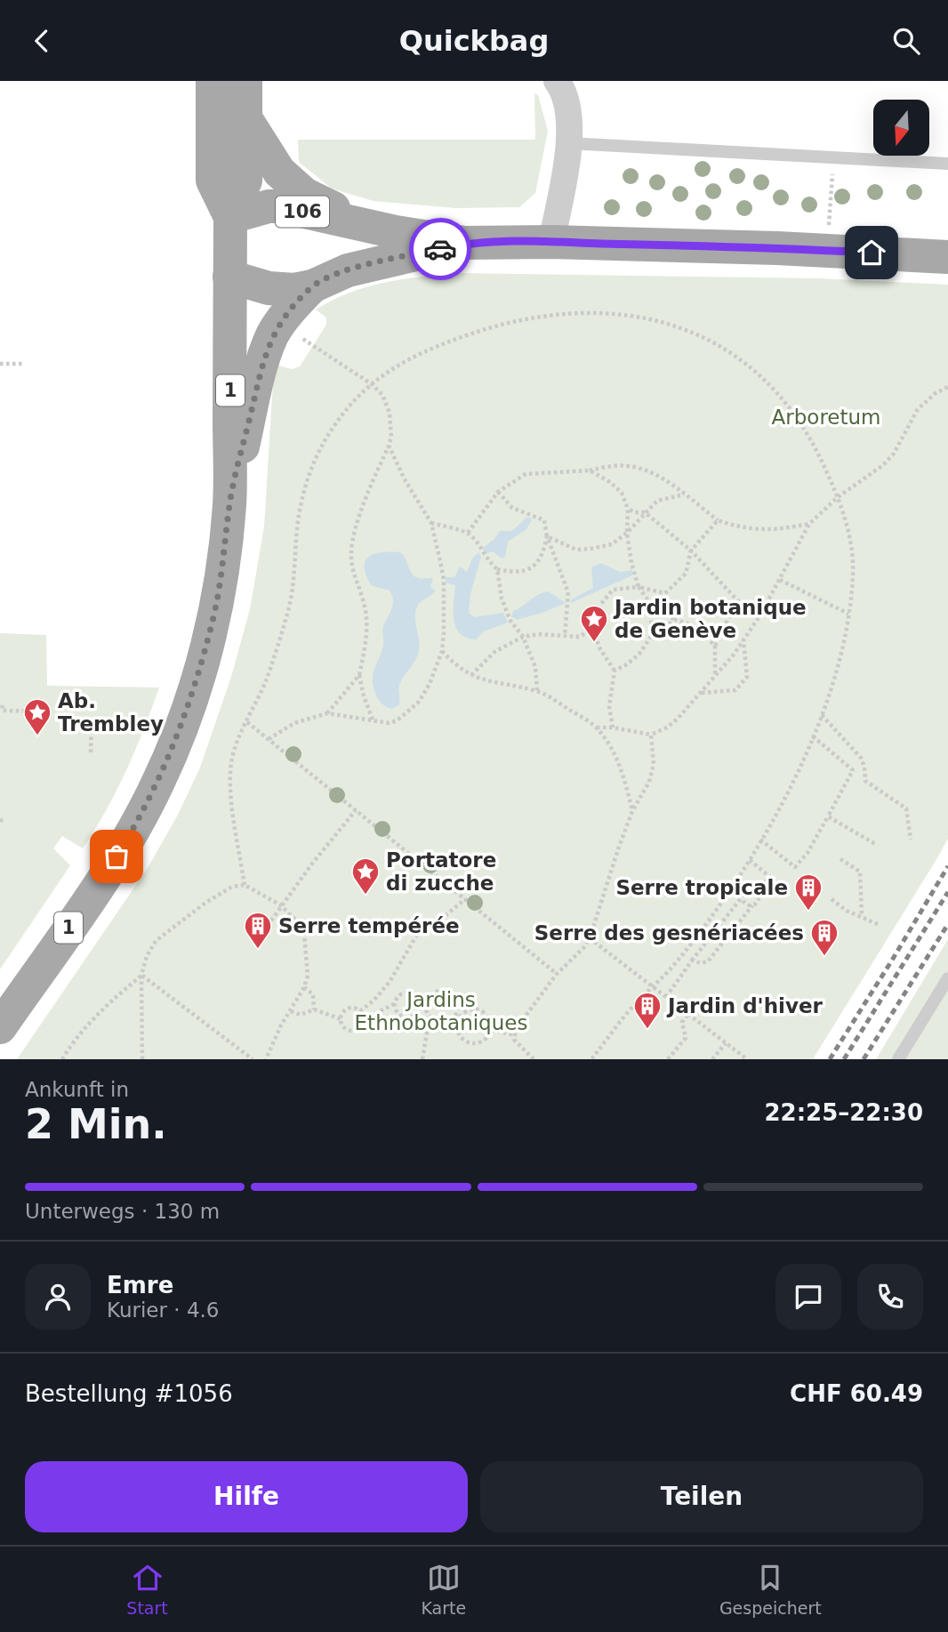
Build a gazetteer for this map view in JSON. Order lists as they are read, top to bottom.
{
  "streets": {
    "main road": ["106", "1"]
  },
  "crossings": [
    ["106", "1"]
  ],
  "parks": ["Arboretum", "Jardins Ethnobotaniques"],
  "places": {
    "place": ["Jardin botanique de Genève", "Ab. Trembley", "Portatore di zucche"],
    "building": [
      "Serre tropicale",
      "Serre tempérée",
      "Serre des gesnériacées",
      "Jardin d'hiver"
    ]
  },
  "north": "bottom",
  "page": {
    "header": "Quickbag",
    "heading": ["2 Min.", "Ankunft in", "22:25–22:30"],
    "panel": [
      "Emre",
      "Kurier · 4.6",
      "Bestellung #1056",
      "CHF 60.49"
    ],
    "bar": "Unterwegs · 130 m",
    "buttons": ["Hilfe", "Teilen"],
    "tabs": ["Start", "Karte", "Gespeichert"]
  }
}
